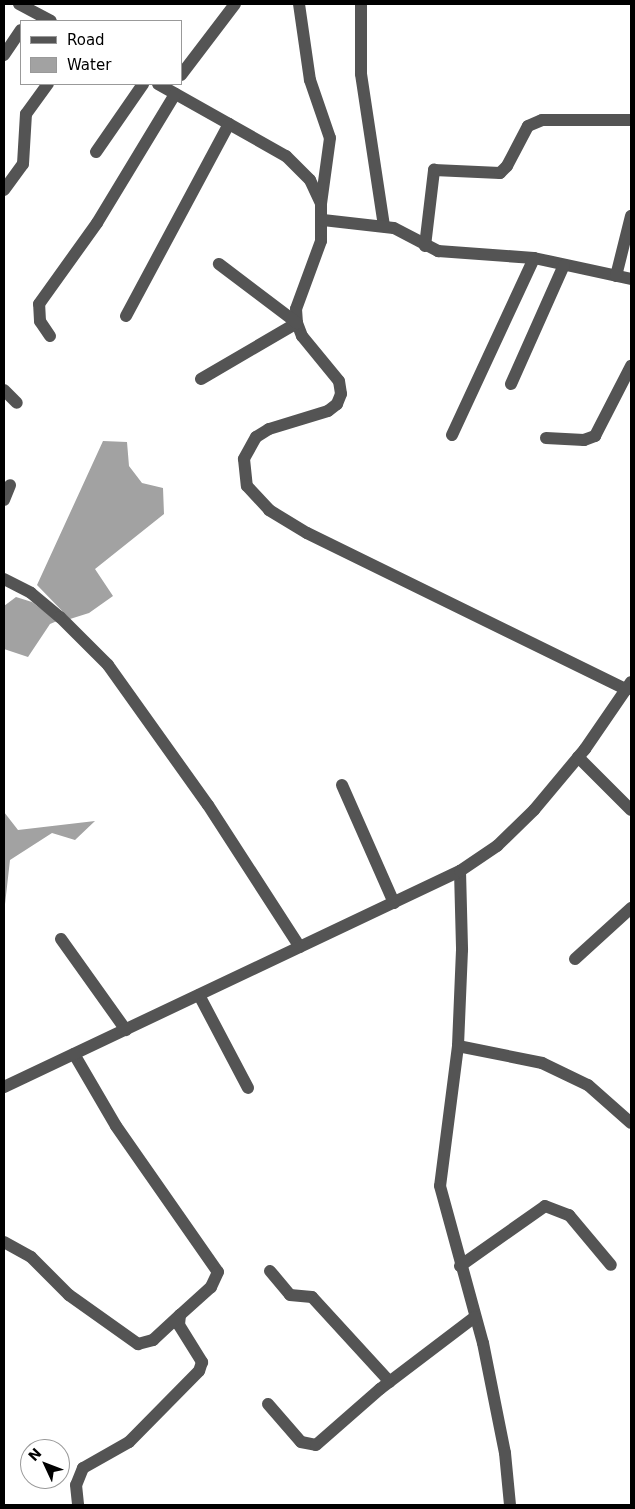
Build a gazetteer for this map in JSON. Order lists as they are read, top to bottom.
{
  "legend": ["Road", "Water"],
  "north": "top left"
}
